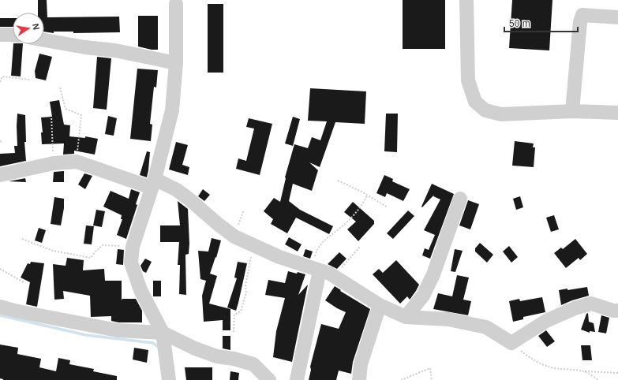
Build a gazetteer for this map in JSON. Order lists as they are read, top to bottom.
{
  "scale_bar": "50 m",
  "north": "right"
}
